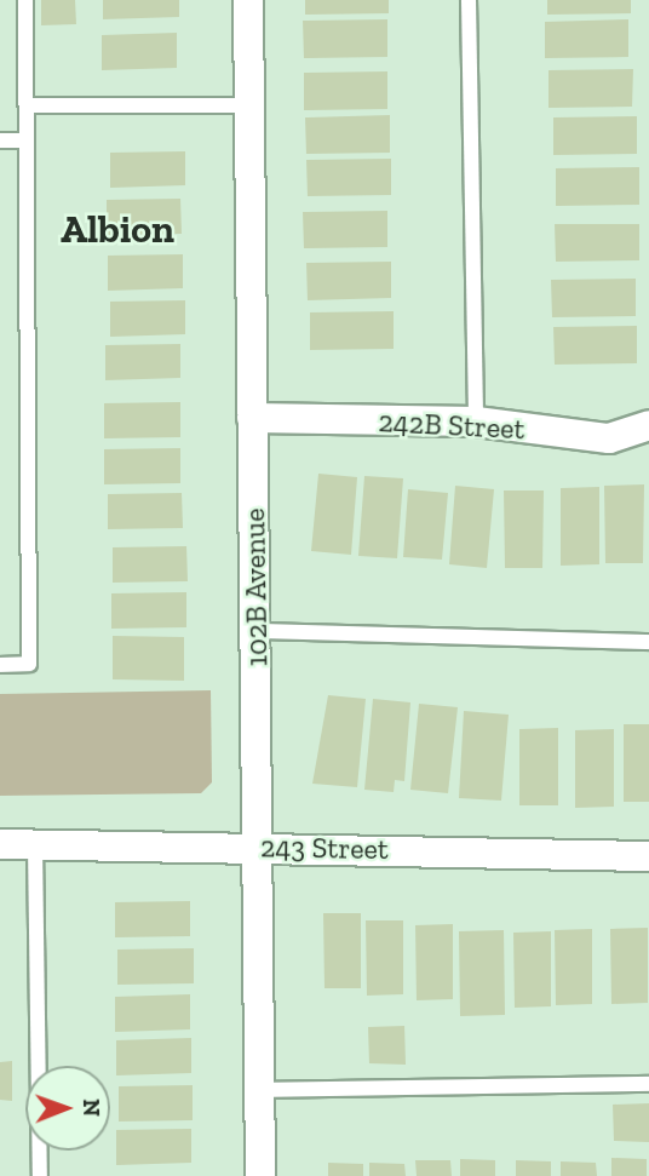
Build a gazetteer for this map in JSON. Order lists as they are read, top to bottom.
{
  "streets": {
    "street": ["242B Street", "102B Avenue", "243 Street"]
  },
  "crossings": [
    ["242B Street", "102B Avenue"],
    ["102B Avenue", "243 Street"]
  ],
  "districts": ["Albion"],
  "north": "right"
}
